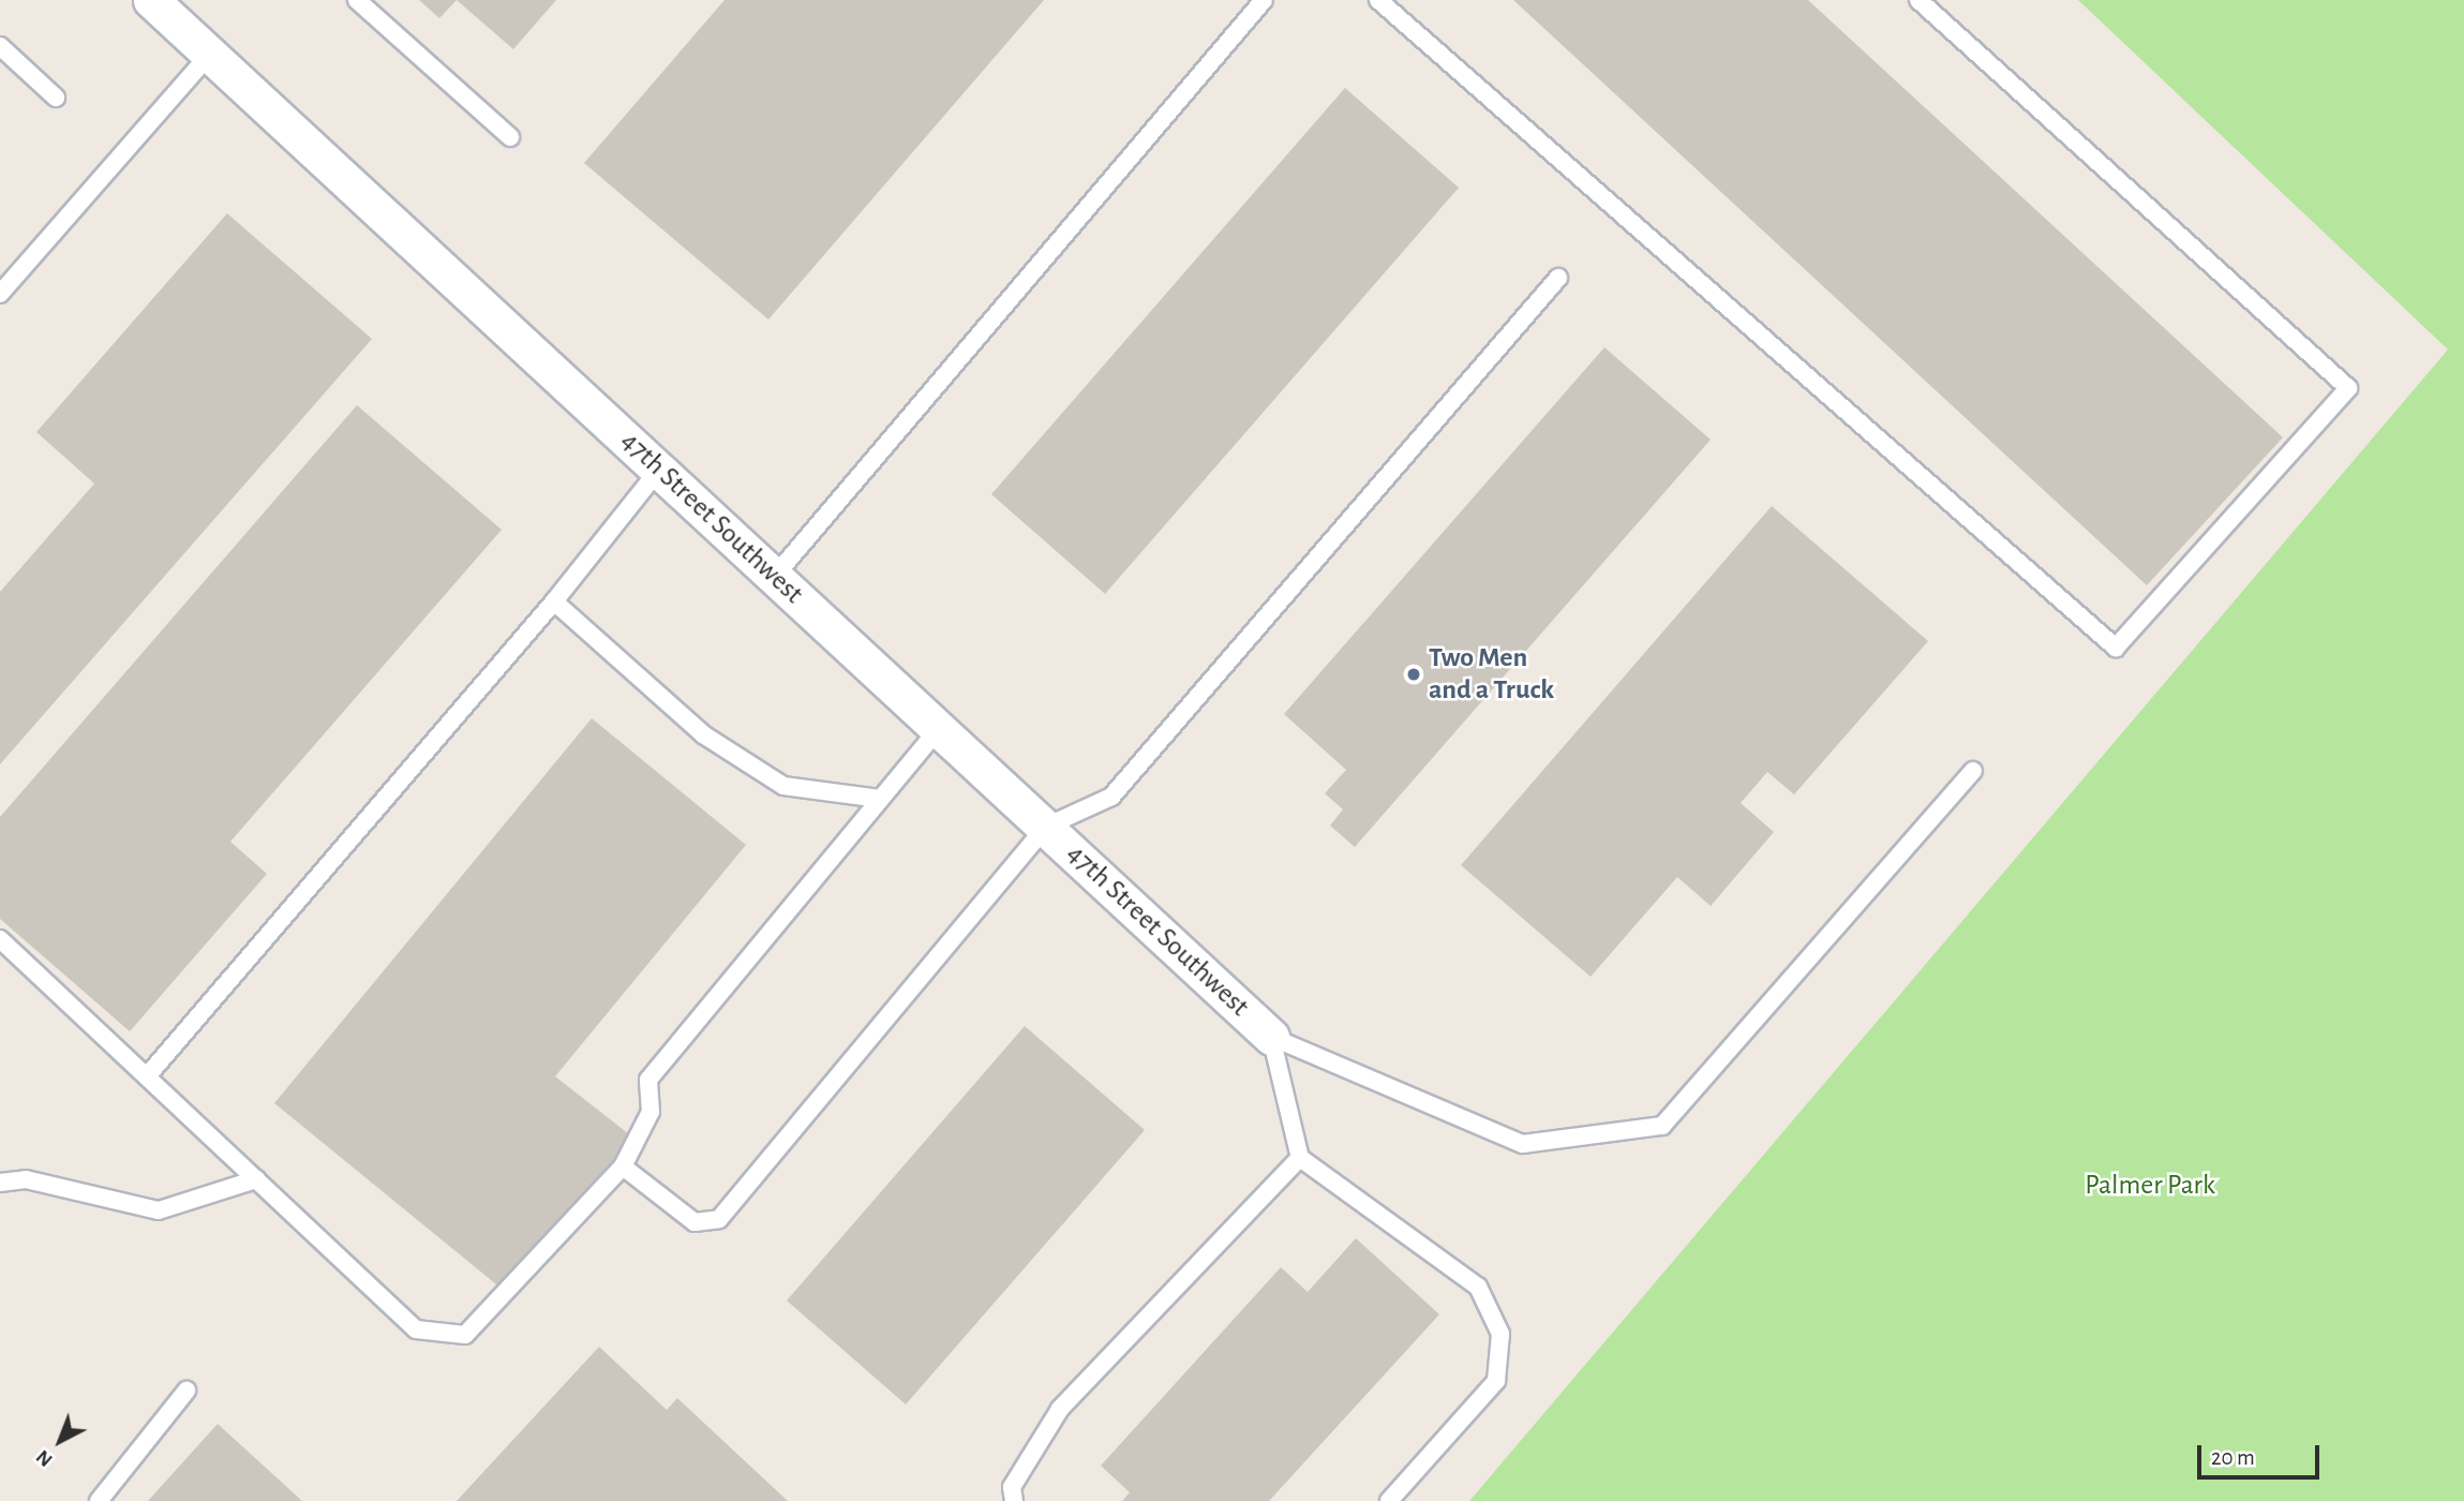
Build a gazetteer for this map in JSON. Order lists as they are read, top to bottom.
{
  "streets": {
    "street": ["47th Street Southwest"]
  },
  "parks": ["Palmer Park"],
  "places": ["Two Men and a Truck"],
  "scale_bar": "20 m",
  "north": "bottom left"
}
